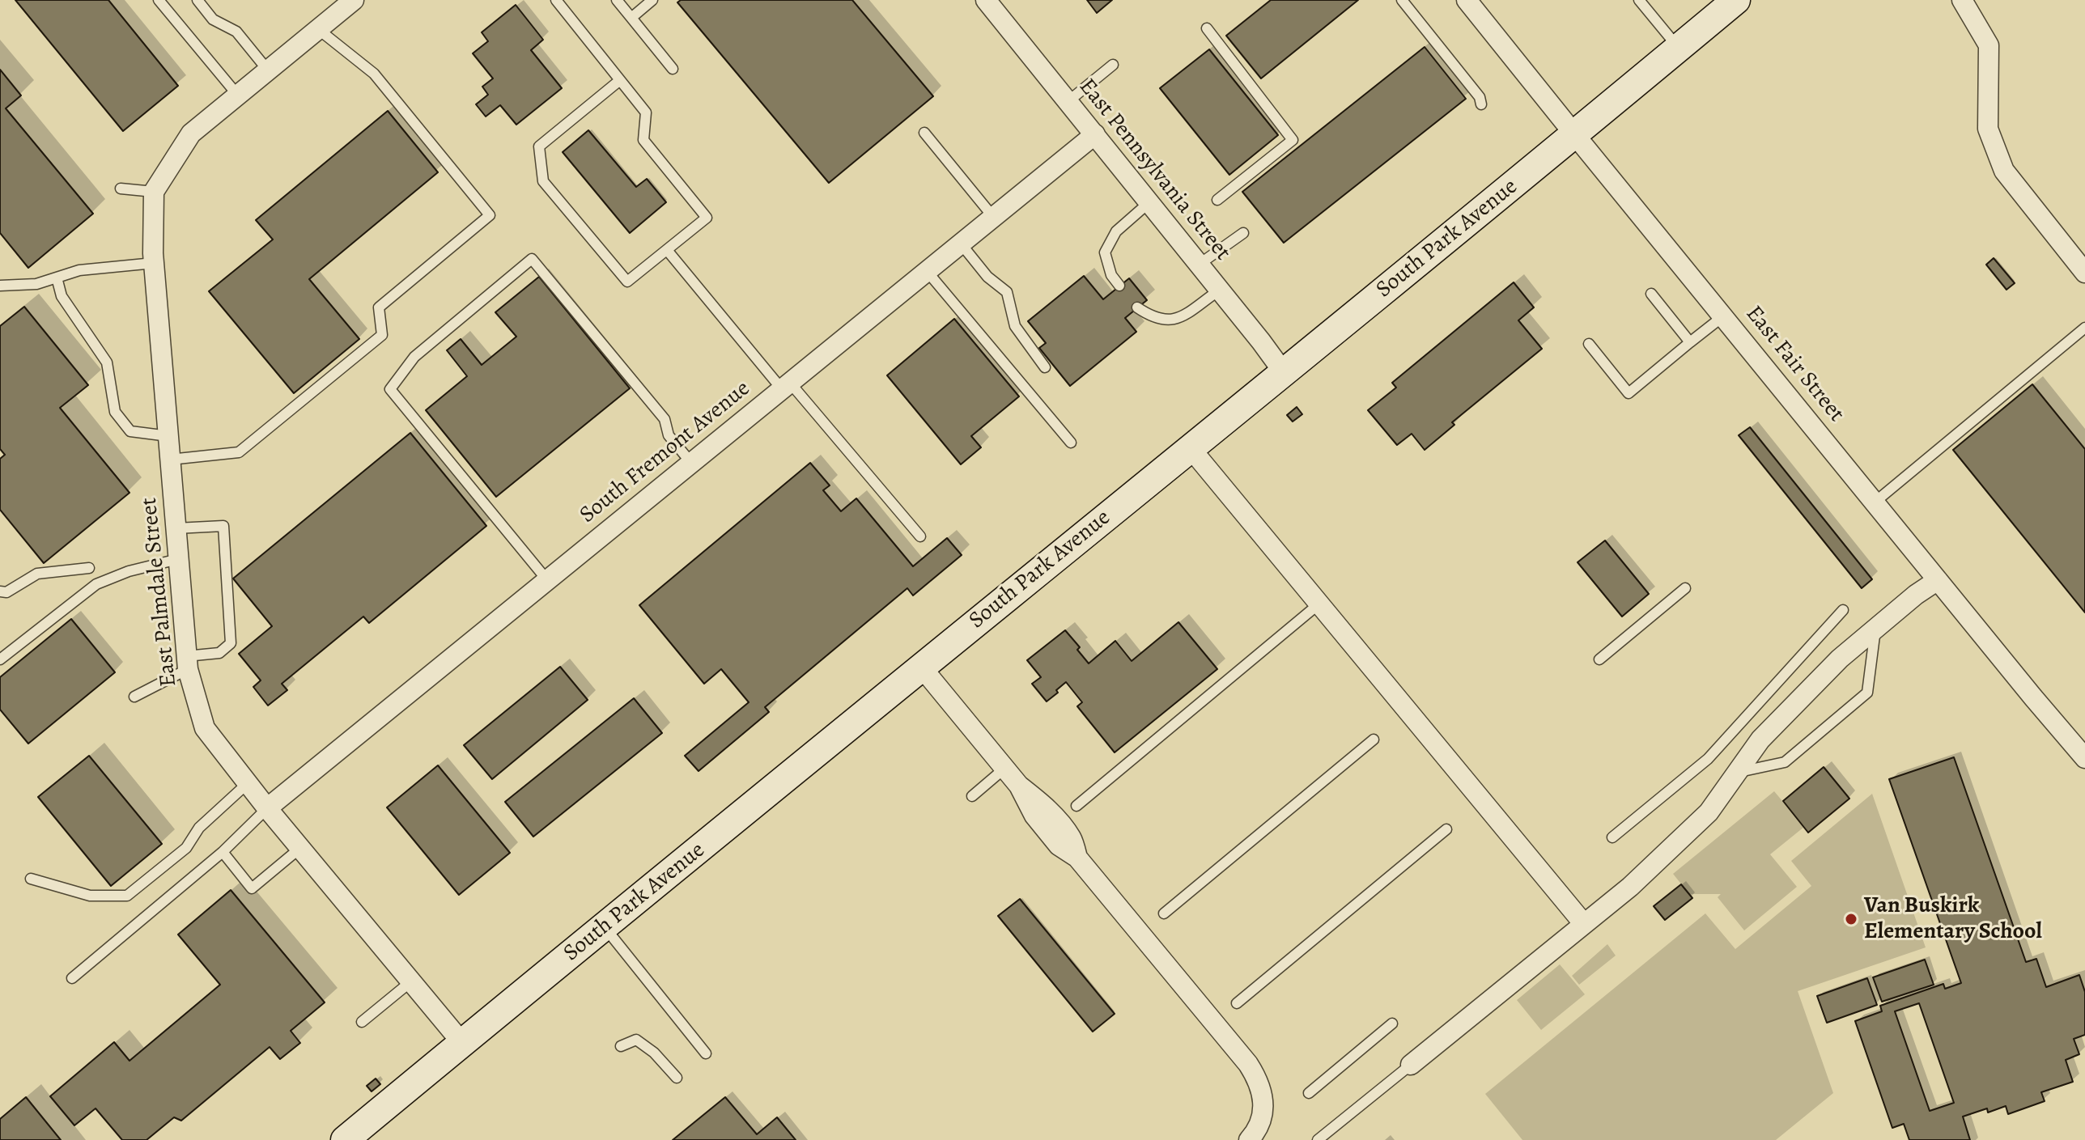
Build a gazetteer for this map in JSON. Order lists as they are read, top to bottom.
{
  "streets": {
    "main road": ["South Park Avenue"],
    "street": [
      "East Pennsylvania Street",
      "East Fair Street",
      "South Fremont Avenue",
      "East Palmdale Street"
    ]
  },
  "crossings": [
    ["East Pennsylvania Street", "South Park Avenue"],
    ["East Pennsylvania Street", "South Fremont Avenue"],
    ["South Park Avenue", "East Fair Street"],
    ["South Park Avenue", "East Palmdale Street"],
    ["South Fremont Avenue", "East Palmdale Street"]
  ],
  "places": ["Van Buskirk Elementary School"]
}
